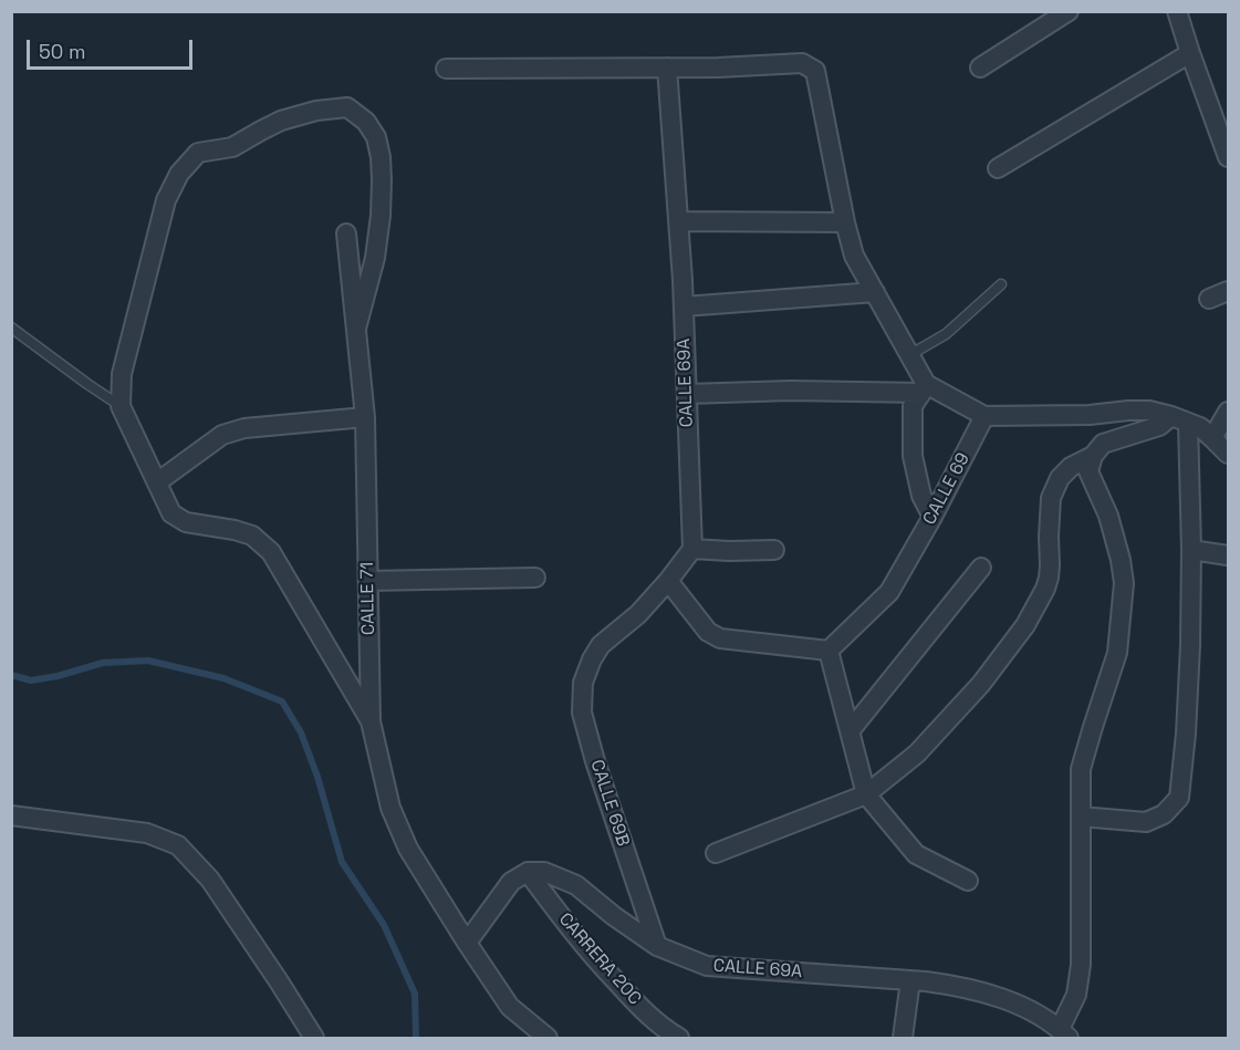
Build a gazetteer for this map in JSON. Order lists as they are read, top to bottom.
{
  "streets": {
    "street": [
      "CALLE 69A",
      "CALLE 69",
      "CALLE 71",
      "CALLE 69B",
      "CARRERA 20C"
    ]
  },
  "crossings": [
    ["CALLE 69A", "CALLE 69B"],
    ["CALLE 69A", "CARRERA 20C"]
  ],
  "scale_bar": "50 m"
}
